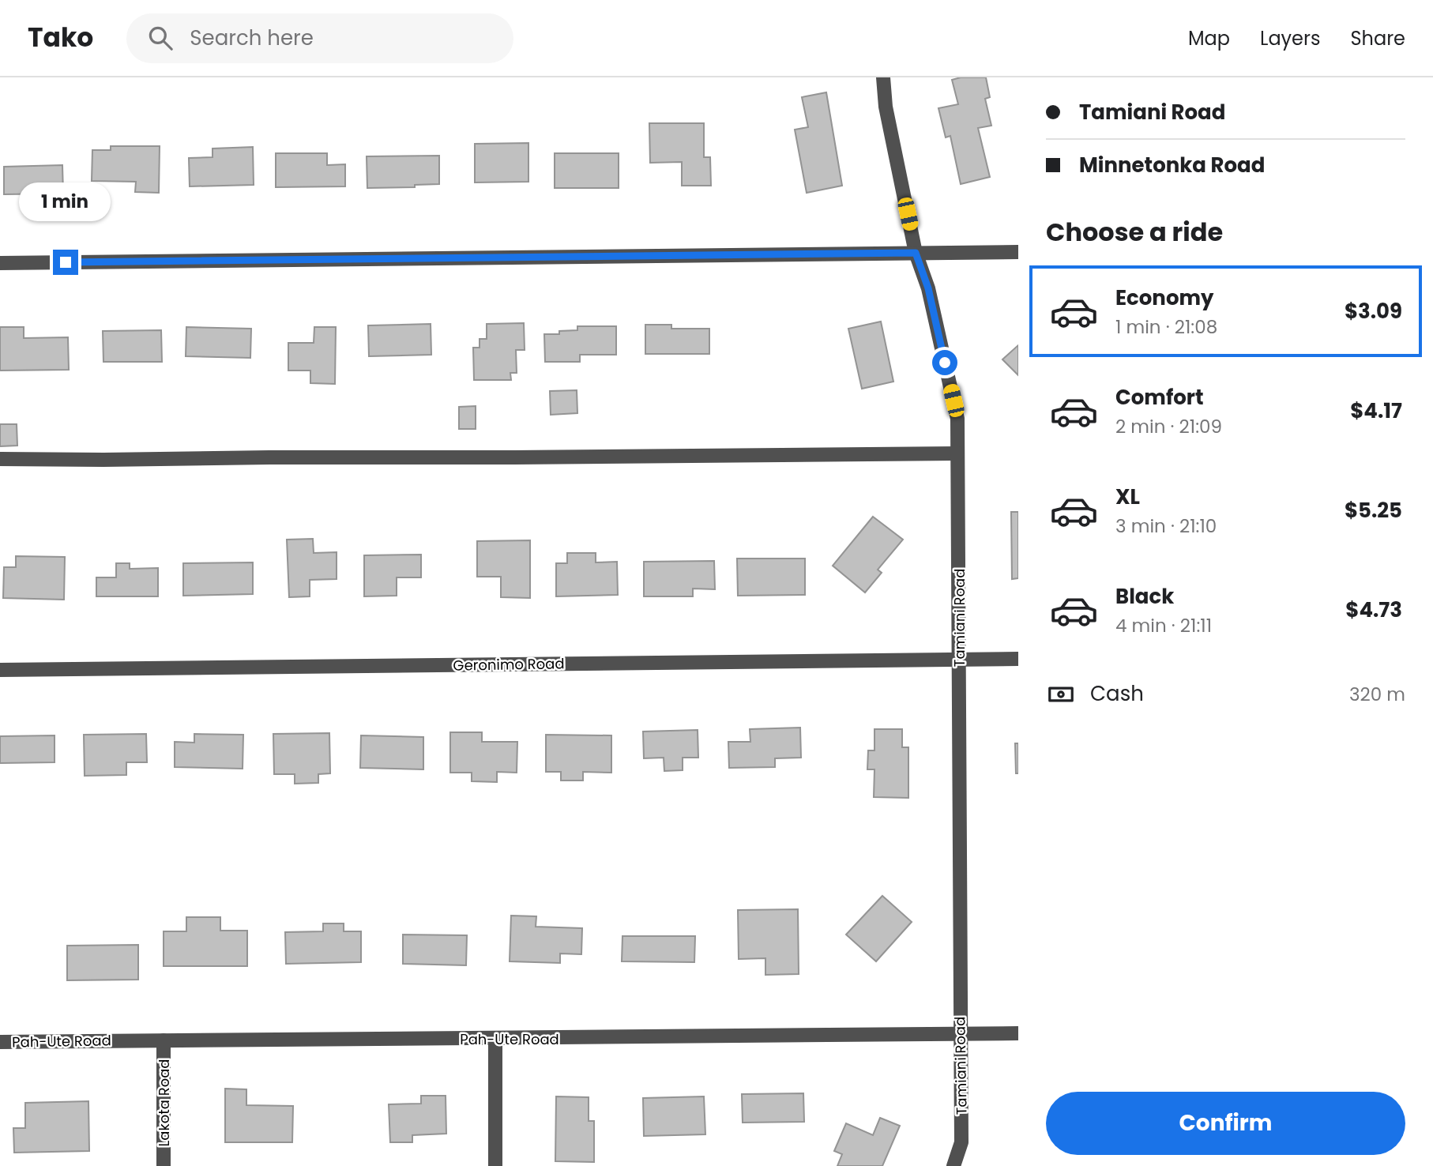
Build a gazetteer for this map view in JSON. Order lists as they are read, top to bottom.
{
  "streets": {
    "street": [
      "Tamiani Road",
      "Geronimo Road",
      "Pah-Ute Road",
      "Lakota Road"
    ]
  },
  "crossings": [
    ["Tamiani Road", "Geronimo Road"],
    ["Tamiani Road", "Pah-Ute Road"],
    ["Pah-Ute Road", "Lakota Road"]
  ],
  "page": {
    "header": "Tako",
    "search": "Search here",
    "nav": ["Map", "Layers", "Share"],
    "banner": ["Tamiani Road", "Minnetonka Road"],
    "bubble": "1 min",
    "heading": "Choose a ride",
    "list": [
      {
        "name": "Economy",
        "note": "1 min · 21:08",
        "value": "$3.09"
      },
      {
        "name": "Comfort",
        "note": "2 min · 21:09",
        "value": "$4.17"
      },
      {
        "name": "XL",
        "note": "3 min · 21:10",
        "value": "$5.25"
      },
      {
        "name": "Black",
        "note": "4 min · 21:11",
        "value": "$4.73"
      }
    ],
    "pay": ["Cash", "320 m"],
    "buttons": "Confirm"
  }
}
